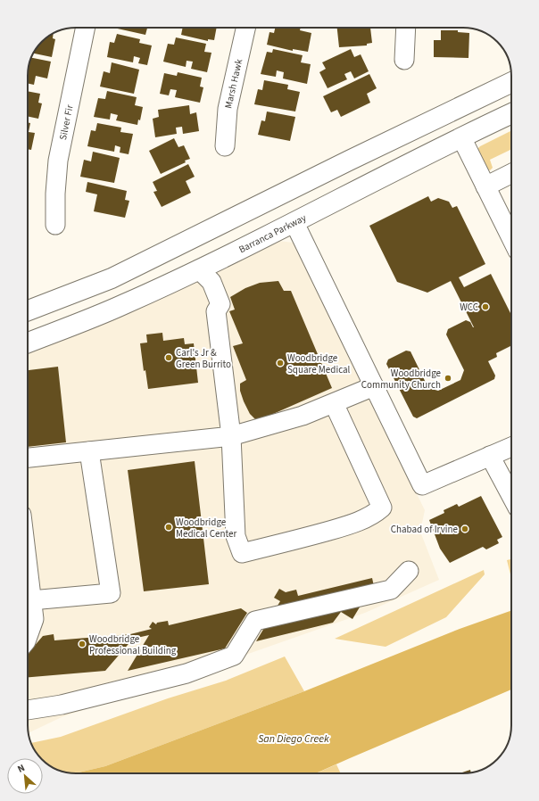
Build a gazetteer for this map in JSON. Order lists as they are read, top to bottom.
{
  "streets": {
    "main road": ["Barranca Parkway"],
    "street": ["Marsh Hawk", "Silver Fir"]
  },
  "water": ["San Diego Creek"],
  "places": [
    "WCC",
    "Carl's Jr & Green Burrito",
    "Woodbridge Square Medical",
    "Woodbridge Community Church",
    "Woodbridge Medical Center",
    "Chabad of Irvine",
    "Woodbridge Professional Building"
  ],
  "north": "top left"
}
